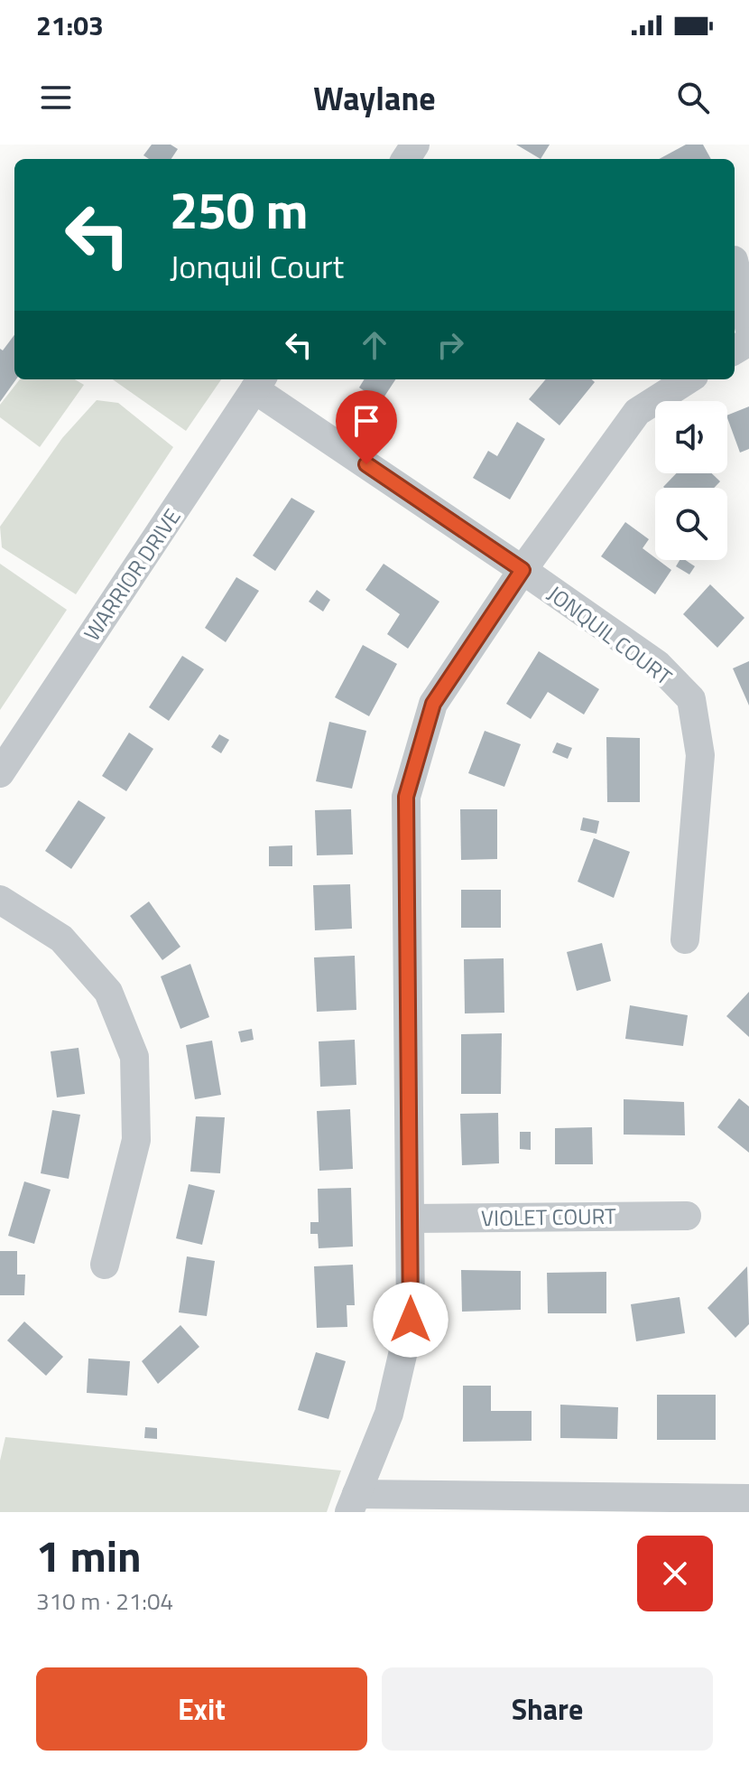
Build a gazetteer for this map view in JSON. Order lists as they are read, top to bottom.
{
  "streets": {
    "street": ["WARRIOR DRIVE", "JONQUIL COURT", "VIOLET COURT"]
  },
  "crossings": [
    ["WARRIOR DRIVE", "JONQUIL COURT"]
  ],
  "page": {
    "status": "21:03",
    "header": "Waylane",
    "turn": ["250 m", "Jonquil Court"],
    "heading": ["1 min", "310 m · 21:04"],
    "buttons": ["Exit", "Share"]
  }
}
